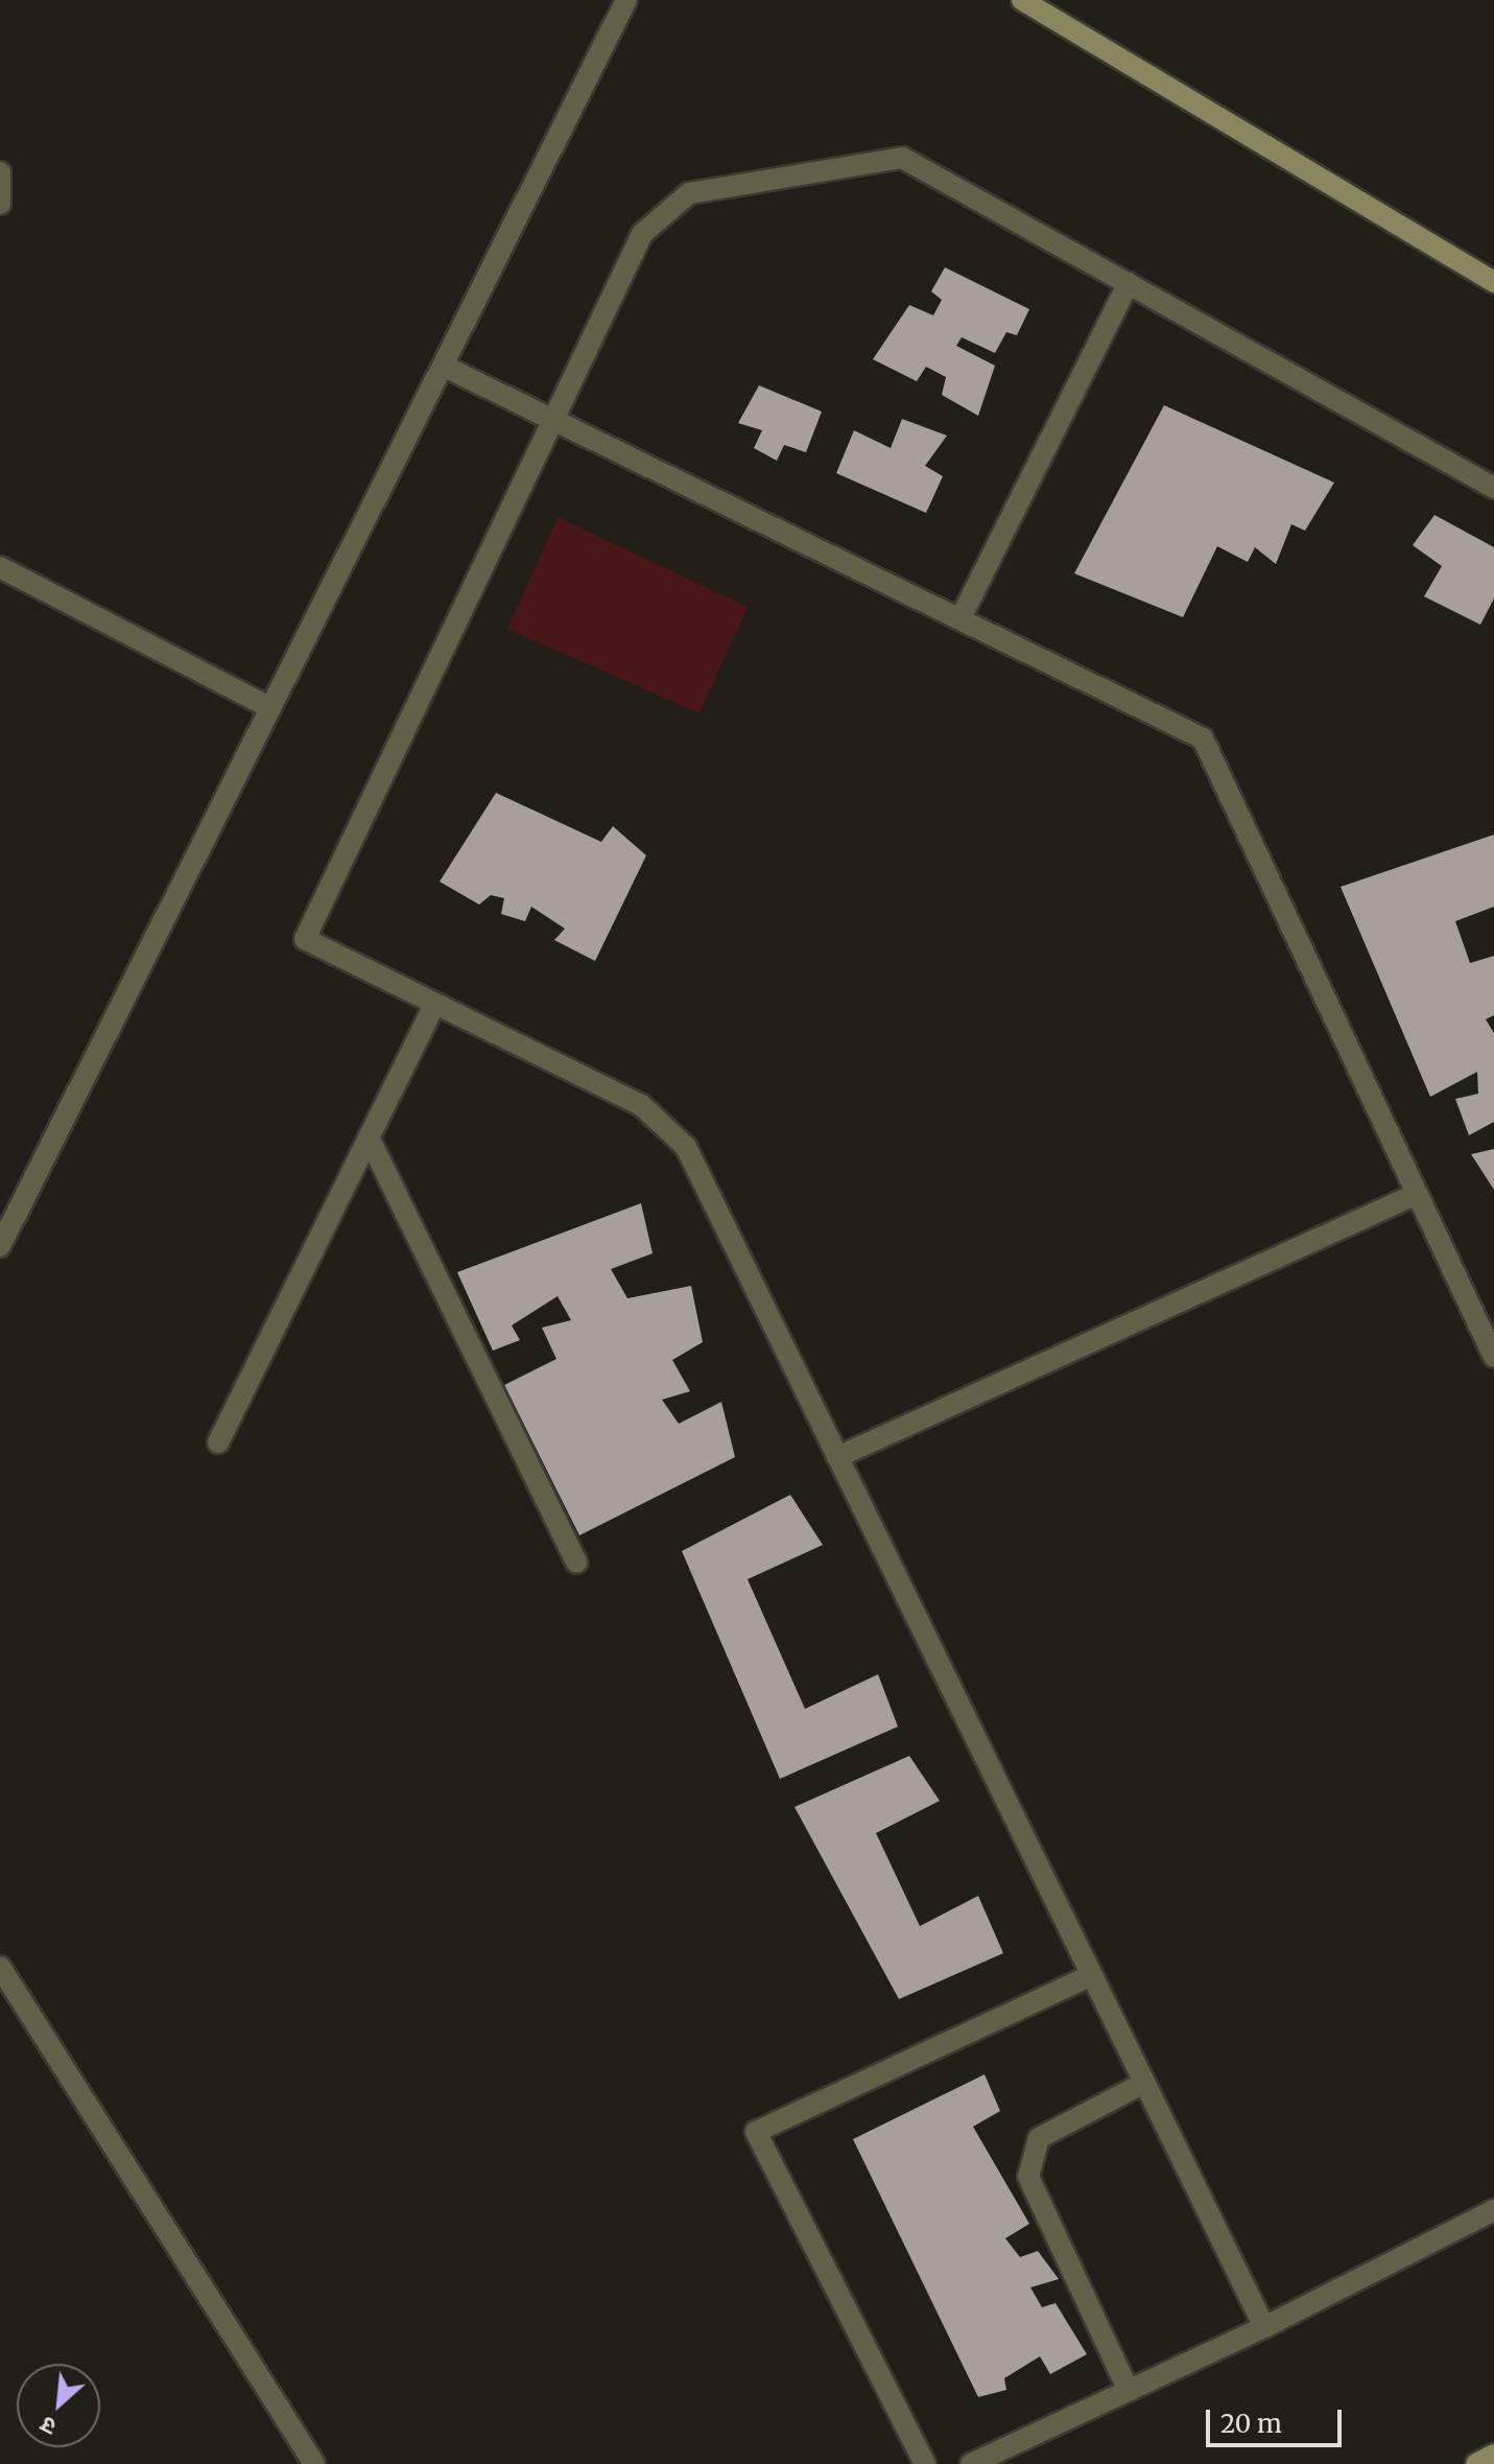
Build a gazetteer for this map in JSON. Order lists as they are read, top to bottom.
{
  "scale_bar": "20 m",
  "north": "bottom left"
}
